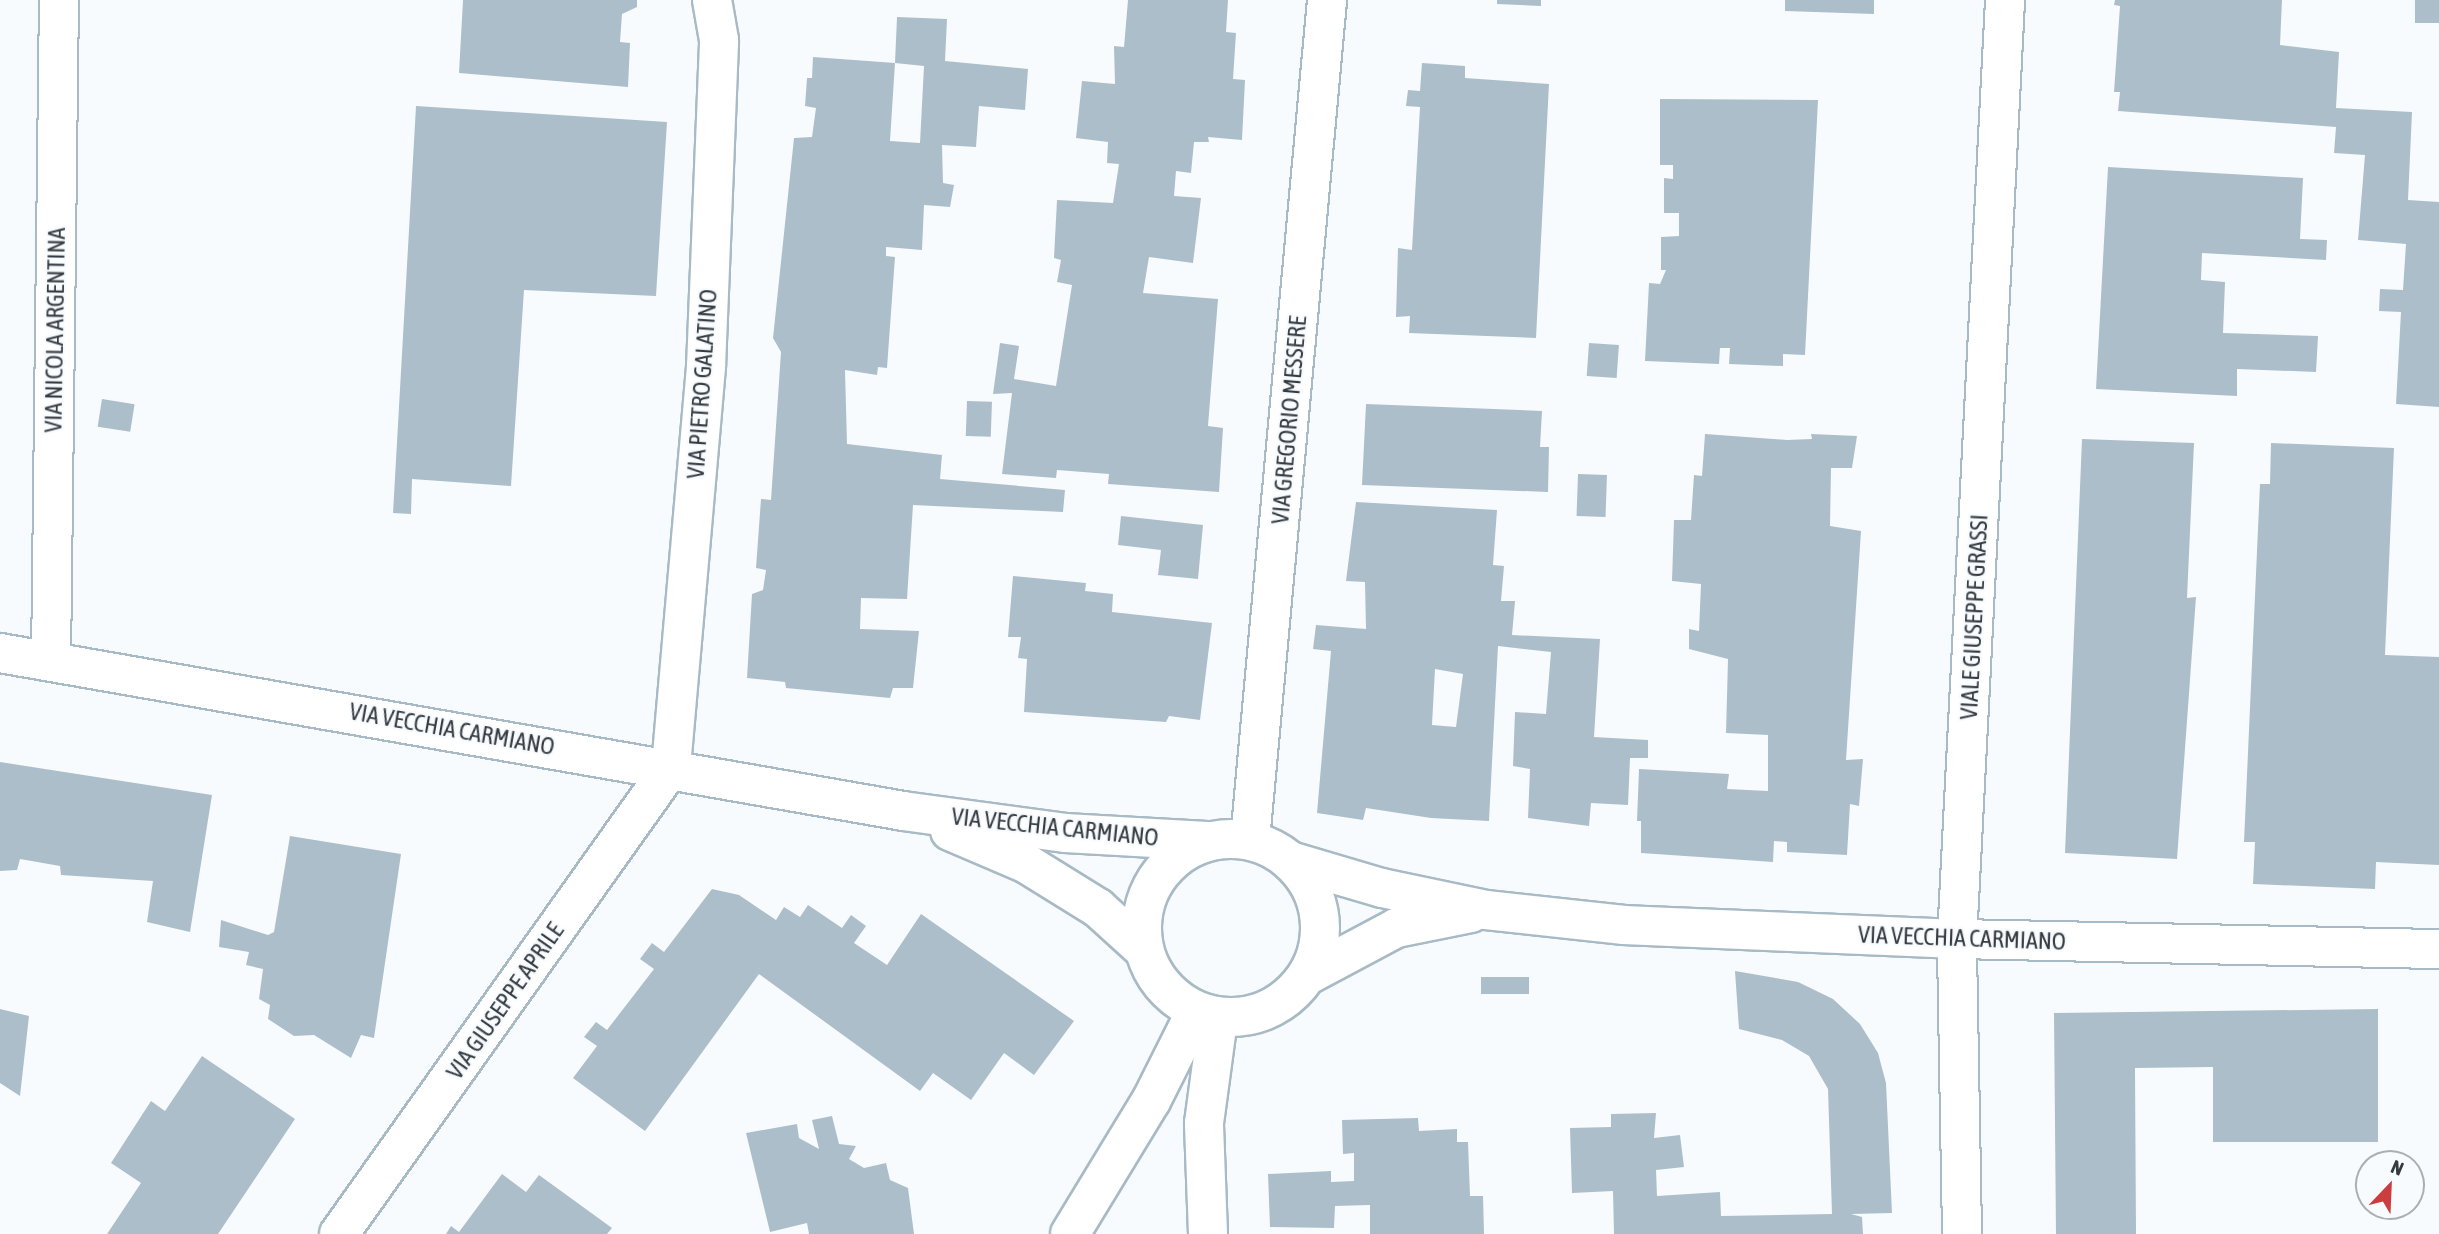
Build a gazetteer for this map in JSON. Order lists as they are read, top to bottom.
{
  "streets": {
    "street": [
      "VIA NICOLA ARGENTINA",
      "VIA PIETRO GALATINO",
      "VIA GREGORIO MESSERE",
      "VIALE GIUSEPPE GRASSI",
      "VIA VECCHIA CARMIANO",
      "VIA GIUSEPPE APRILE"
    ]
  },
  "crossings": [
    ["VIA NICOLA ARGENTINA", "VIA VECCHIA CARMIANO"],
    ["VIA PIETRO GALATINO", "VIA VECCHIA CARMIANO"],
    ["VIA PIETRO GALATINO", "VIA GIUSEPPE APRILE"],
    ["VIA GREGORIO MESSERE", "VIA VECCHIA CARMIANO"],
    ["VIALE GIUSEPPE GRASSI", "VIA VECCHIA CARMIANO"],
    ["VIA VECCHIA CARMIANO", "VIA GIUSEPPE APRILE"]
  ],
  "north": "top right"
}
